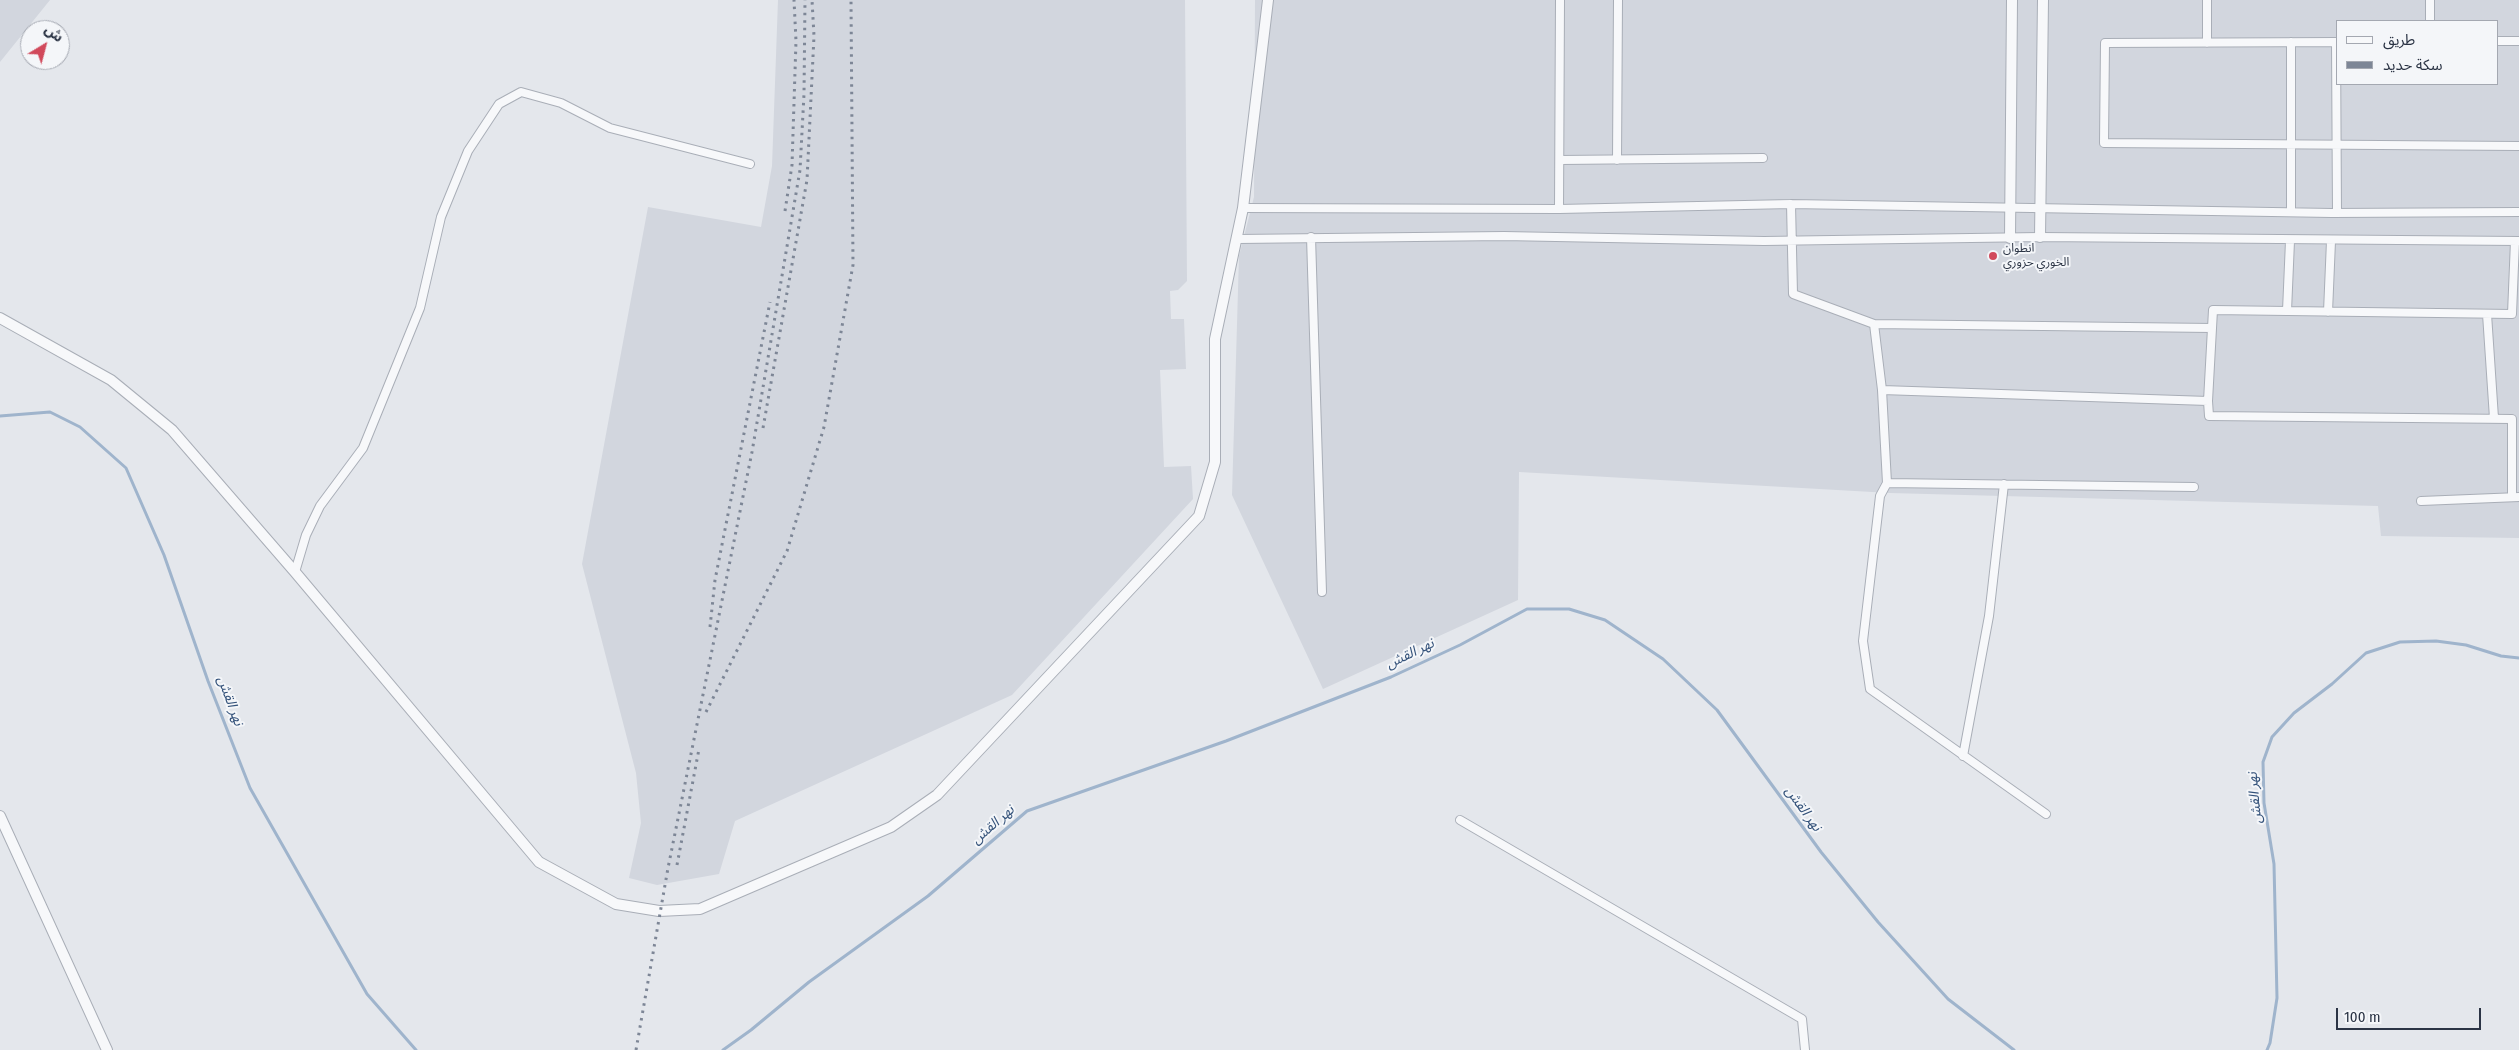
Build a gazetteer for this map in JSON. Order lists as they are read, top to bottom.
{
  "water": ["نهر القش"],
  "places": ["انطوان الخوري حزوري"],
  "legend": ["طريق", "سكة حديد"],
  "scale_bar": "100 m",
  "north": "top right"
}
